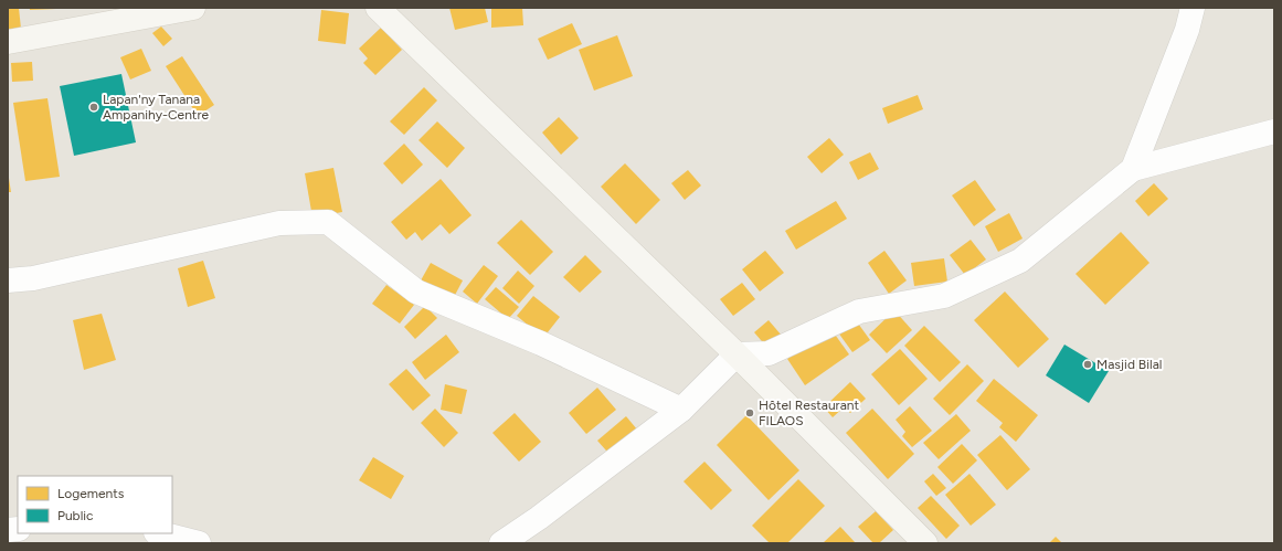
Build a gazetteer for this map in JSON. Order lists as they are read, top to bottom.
{
  "places": ["Lapan'ny Tanana Ampanihy-Centre", "Masjid Bilal", "Hôtel Restaurant FILAOS"],
  "legend": ["Logements", "Public"]
}
